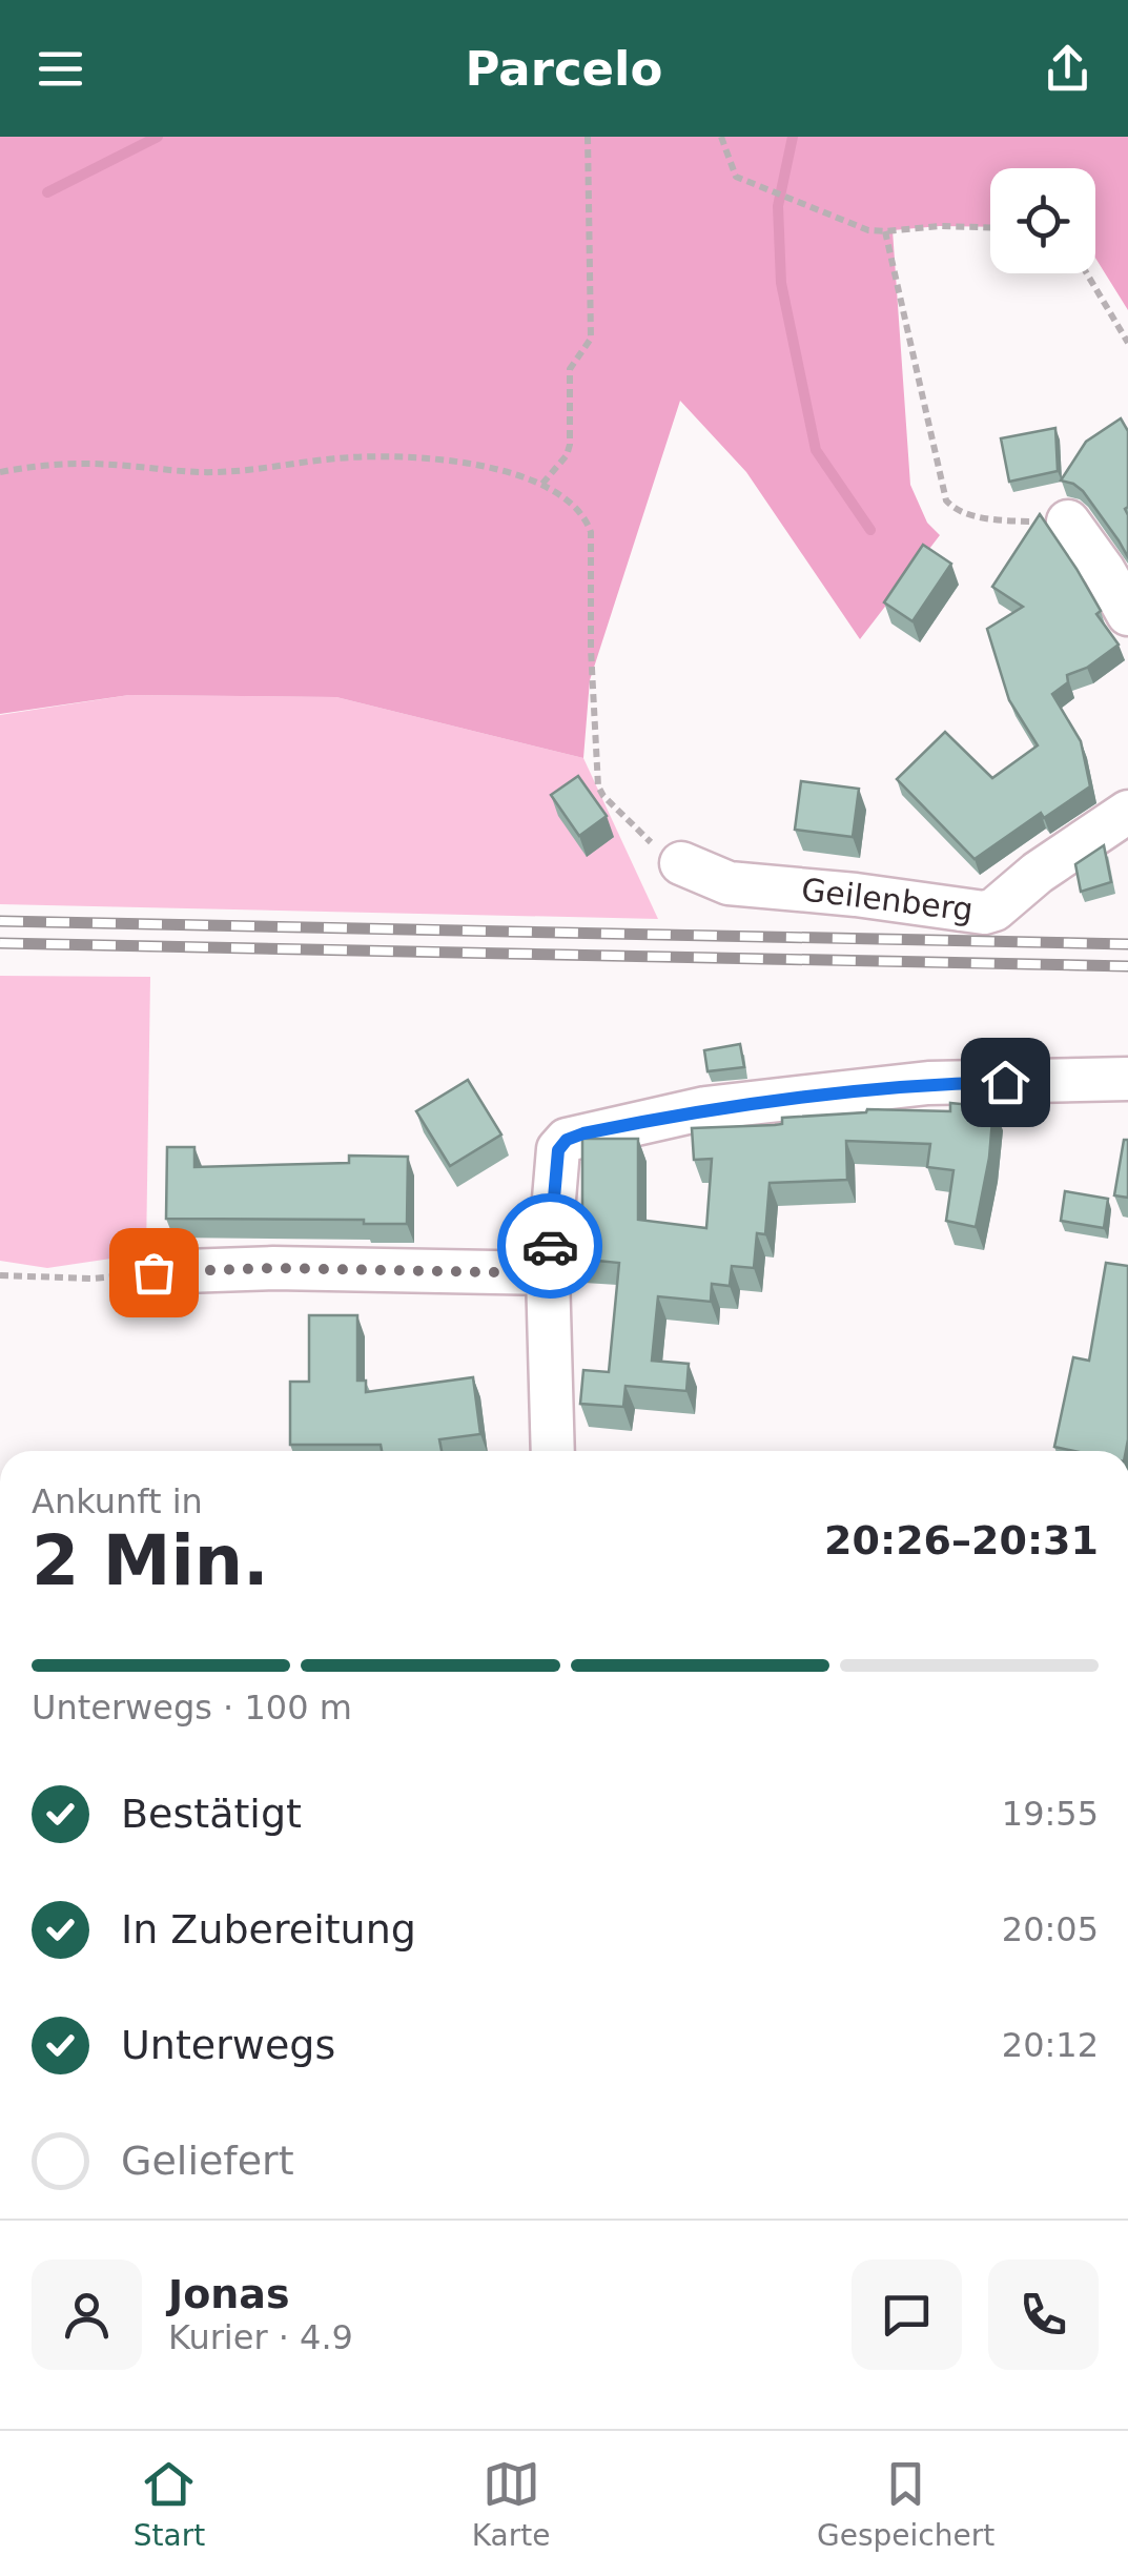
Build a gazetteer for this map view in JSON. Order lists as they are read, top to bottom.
{
  "streets": {
    "street": ["Geilenberg"]
  },
  "page": {
    "header": "Parcelo",
    "heading": ["2 Min.", "Ankunft in", "20:26–20:31"],
    "panel": ["Jonas", "Kurier · 4.9"],
    "bar": "Unterwegs · 100 m",
    "list": [
      ["Bestätigt", "19:55"],
      ["In Zubereitung", "20:05"],
      ["Unterwegs", "20:12"],
      "Geliefert"
    ],
    "tabs": ["Start", "Karte", "Gespeichert"]
  }
}
